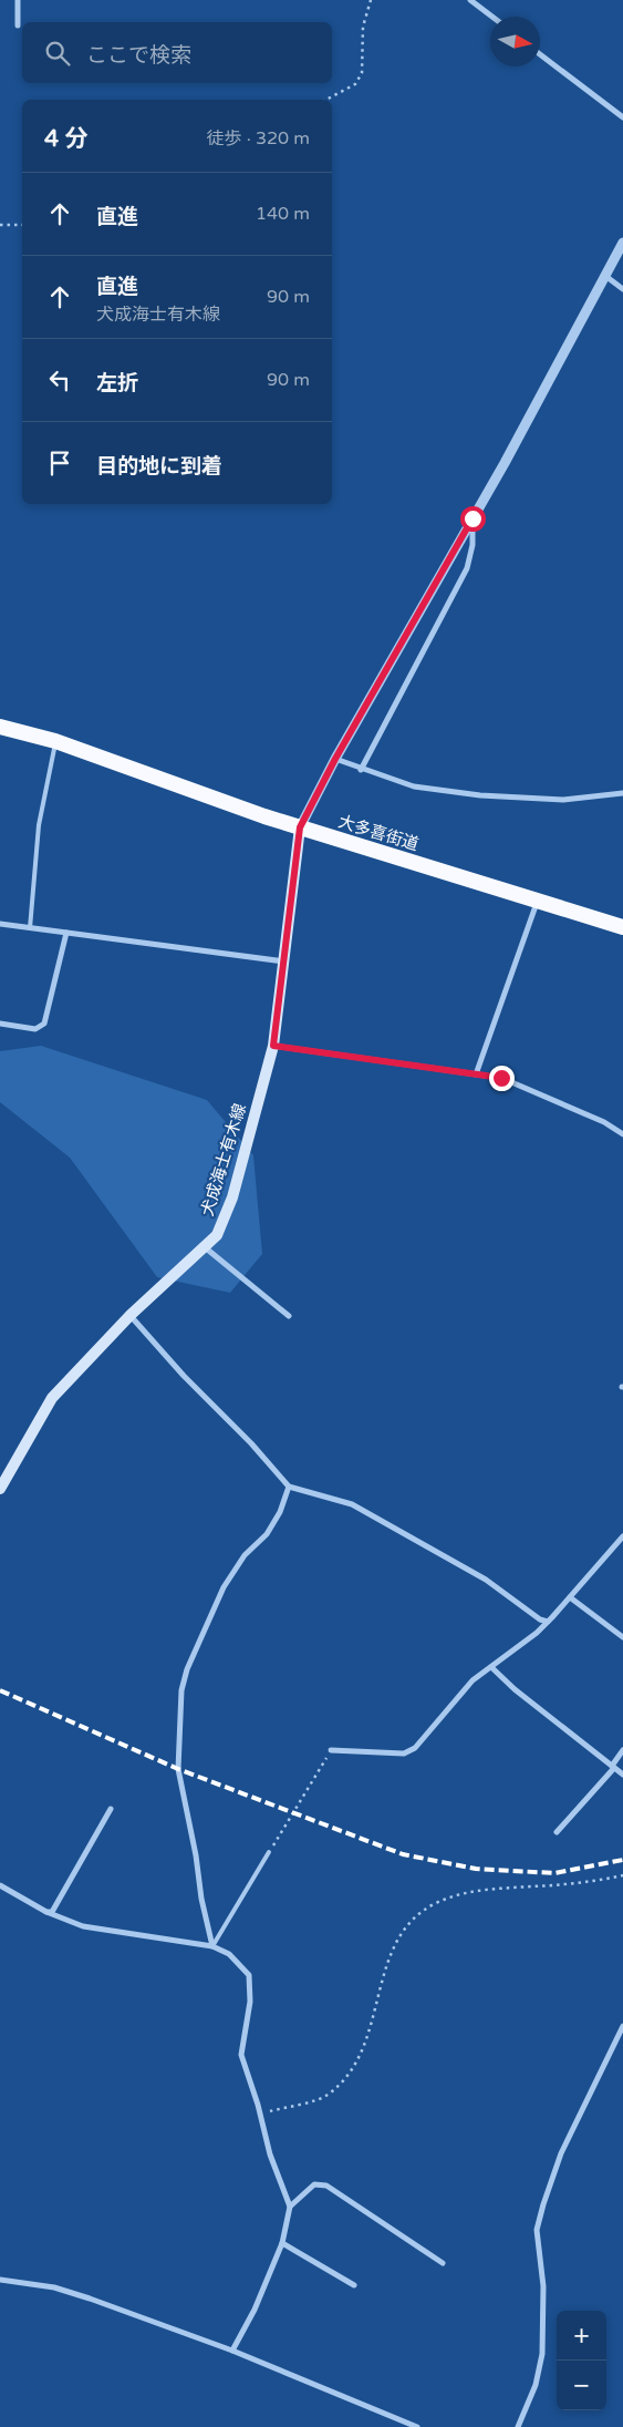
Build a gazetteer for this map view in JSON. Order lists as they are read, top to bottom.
{
  "streets": {
    "highway": ["大多喜街道"],
    "main road": ["犬成海士有木線"]
  },
  "crossings": [
    ["大多喜街道", "犬成海士有木線"]
  ],
  "north": "right",
  "page": {
    "search": "ここで検索",
    "heading": ["4 分", "徒歩 · 320 m"],
    "list": [
      ["直進", "140 m"],
      ["直進", "犬成海士有木線", "90 m"],
      ["左折", "90 m"],
      "目的地に到着"
    ],
    "map_buttons": ["+", "−"]
  }
}
